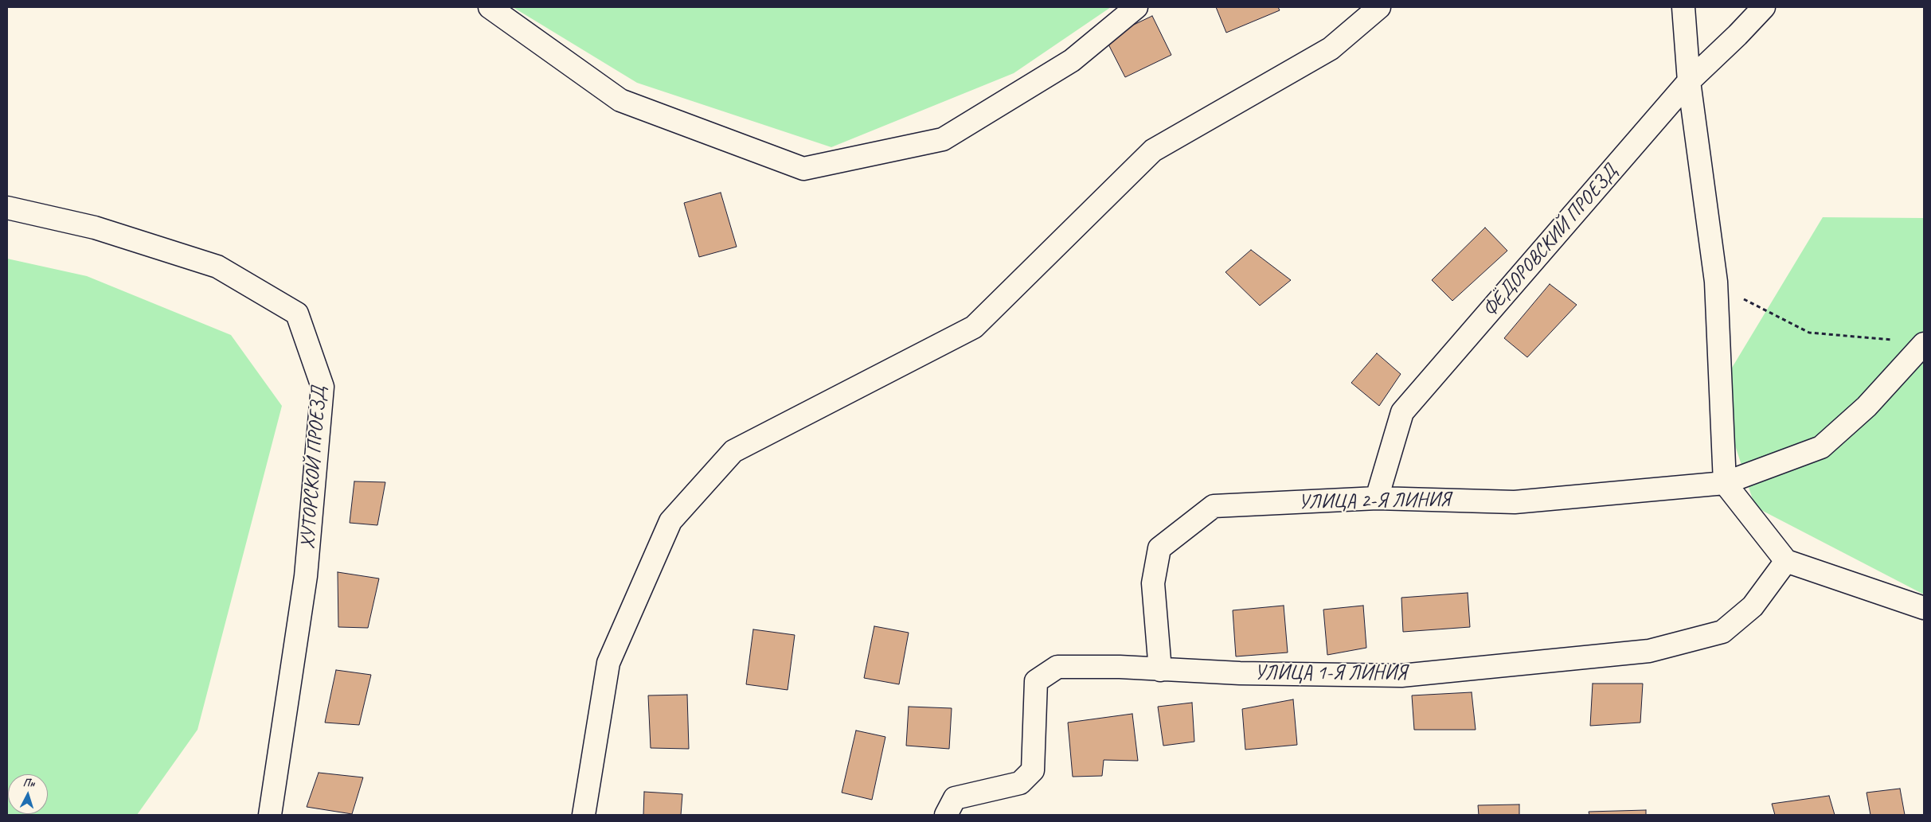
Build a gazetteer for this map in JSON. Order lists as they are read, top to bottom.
{
  "streets": {
    "street": [
      "ФЁДОРОВСКИЙ ПРОЕЗД",
      "ХУТОРСКОЙ ПРОЕЗД",
      "УЛИЦА 2-Я ЛИНИЯ",
      "УЛИЦА 1-Я ЛИНИЯ"
    ]
  },
  "crossings": [
    ["ФЁДОРОВСКИЙ ПРОЕЗД", "УЛИЦА 2-Я ЛИНИЯ"],
    ["УЛИЦА 2-Я ЛИНИЯ", "УЛИЦА 1-Я ЛИНИЯ"]
  ],
  "north": "top"
}
